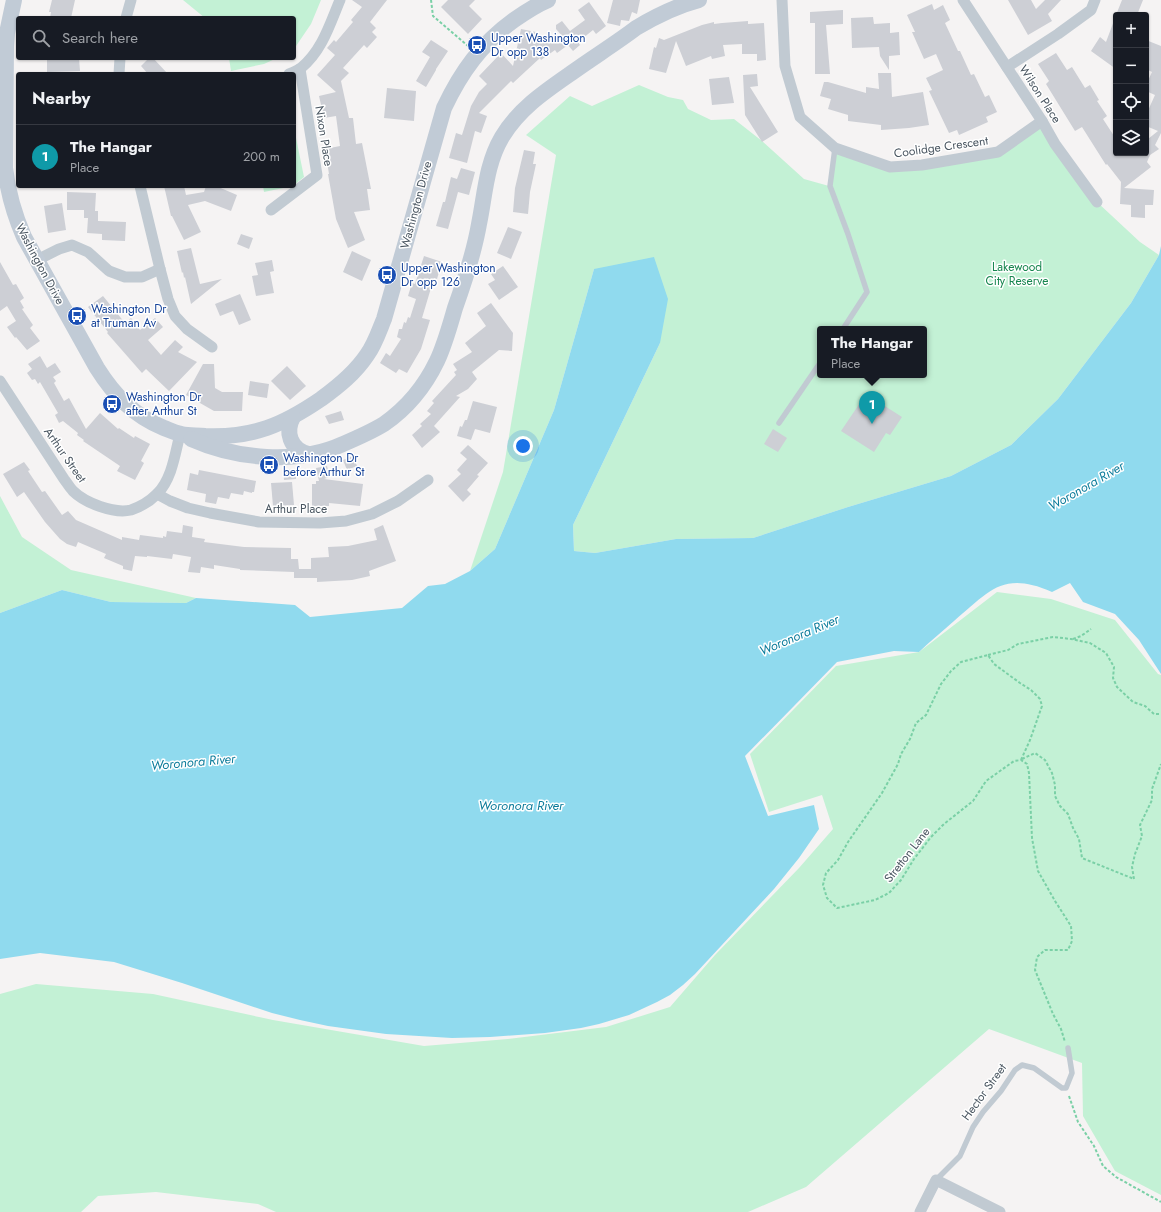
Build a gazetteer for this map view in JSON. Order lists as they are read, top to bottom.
{
  "streets": {
    "street": [
      "Wilson Place",
      "Nixon Place",
      "Coolidge Crescent",
      "Washington Drive",
      "Arthur Street",
      "Arthur Place",
      "Hector Street"
    ],
    "path": ["Stretton Lane"]
  },
  "crossings": [
    ["Wilson Place", "Coolidge Crescent"],
    ["Washington Drive", "Arthur Street"],
    ["Arthur Street", "Arthur Place"]
  ],
  "water": ["Woronora River"],
  "parks": ["Lakewood City Reserve"],
  "places": {
    "bus stop": [
      "Upper Washington Dr opp 138",
      "Upper Washington Dr opp 126",
      "Washington Dr at Truman Av",
      "Washington Dr after Arthur St",
      "Washington Dr before Arthur St"
    ]
  },
  "page": {
    "map_buttons": ["+", "−"],
    "search": "Search here",
    "heading": "Nearby",
    "list": [
      {
        "mark": "1",
        "name": "The Hangar",
        "note": "Place",
        "value": "200 m"
      }
    ],
    "popup": ["The Hangar", "Place"],
    "pins": "1"
  }
}
